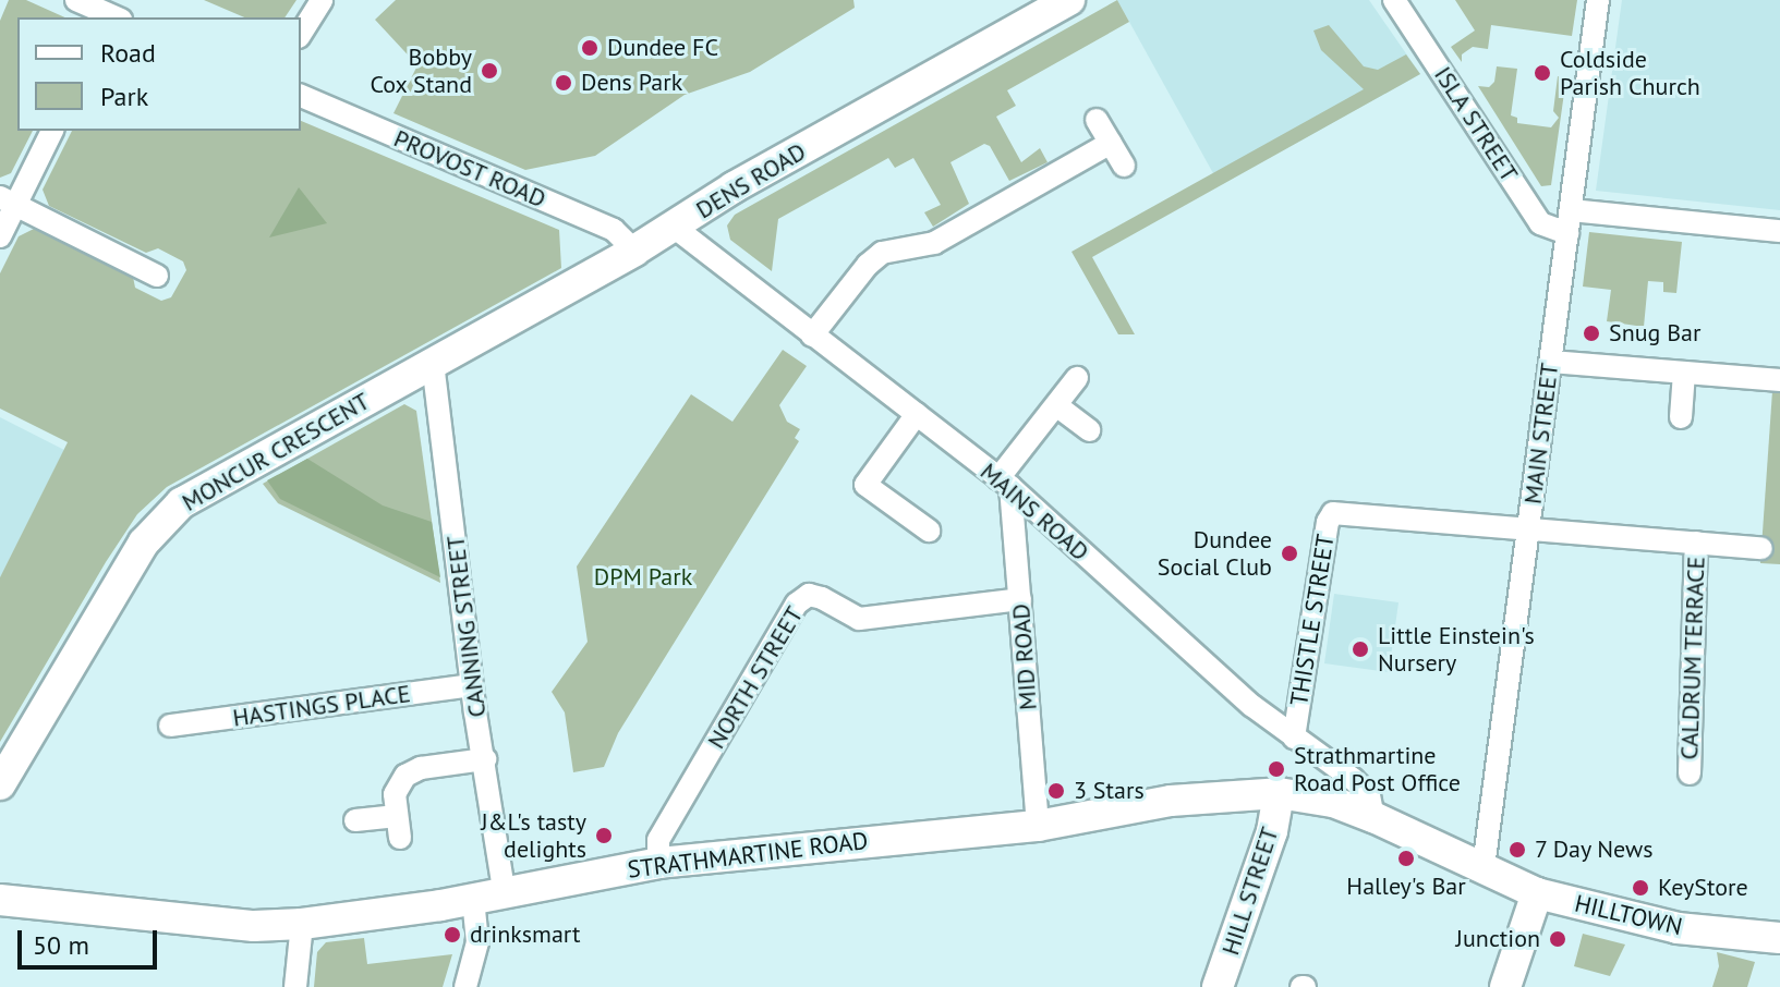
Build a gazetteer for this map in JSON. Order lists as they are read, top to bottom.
{
  "streets": {
    "street": [
      "ISLA STREET",
      "PROVOST ROAD",
      "DENS ROAD",
      "MAIN STREET",
      "MONCUR CRESCENT",
      "MAINS ROAD",
      "THISTLE STREET",
      "CANNING STREET",
      "MID ROAD",
      "CALDRUM TERRACE",
      "NORTH STREET",
      "HASTINGS PLACE",
      "STRATHMARTINE ROAD",
      "HILL STREET",
      "HILLTOWN"
    ]
  },
  "crossings": [
    ["ISLA STREET", "MAIN STREET"],
    ["PROVOST ROAD", "DENS ROAD"],
    ["DENS ROAD", "MONCUR CRESCENT"],
    ["DENS ROAD", "MAINS ROAD"],
    ["DENS ROAD", "CANNING STREET"],
    ["MAIN STREET", "THISTLE STREET"],
    ["MAIN STREET", "STRATHMARTINE ROAD"],
    ["MAIN STREET", "HILLTOWN"],
    ["MONCUR CRESCENT", "CANNING STREET"],
    ["MAINS ROAD", "THISTLE STREET"],
    ["MAINS ROAD", "MID ROAD"],
    ["MAINS ROAD", "STRATHMARTINE ROAD"],
    ["CANNING STREET", "HASTINGS PLACE"],
    ["CANNING STREET", "STRATHMARTINE ROAD"],
    ["MID ROAD", "NORTH STREET"],
    ["MID ROAD", "STRATHMARTINE ROAD"],
    ["NORTH STREET", "STRATHMARTINE ROAD"],
    ["STRATHMARTINE ROAD", "HILL STREET"],
    ["STRATHMARTINE ROAD", "HILLTOWN"]
  ],
  "parks": ["DPM Park"],
  "places": [
    "Dundee FC",
    "Bobby Cox Stand",
    "Coldside Parish Church",
    "Dens Park",
    "Snug Bar",
    "Dundee Social Club",
    "Little Einstein's Nursery",
    "Strathmartine Road Post Office",
    "3 Stars",
    "J&L's tasty delights",
    "7 Day News",
    "Halley's Bar",
    "KeyStore",
    "drinksmart",
    "Junction"
  ],
  "legend": ["Road", "Park"],
  "scale_bar": "50 m"
}
